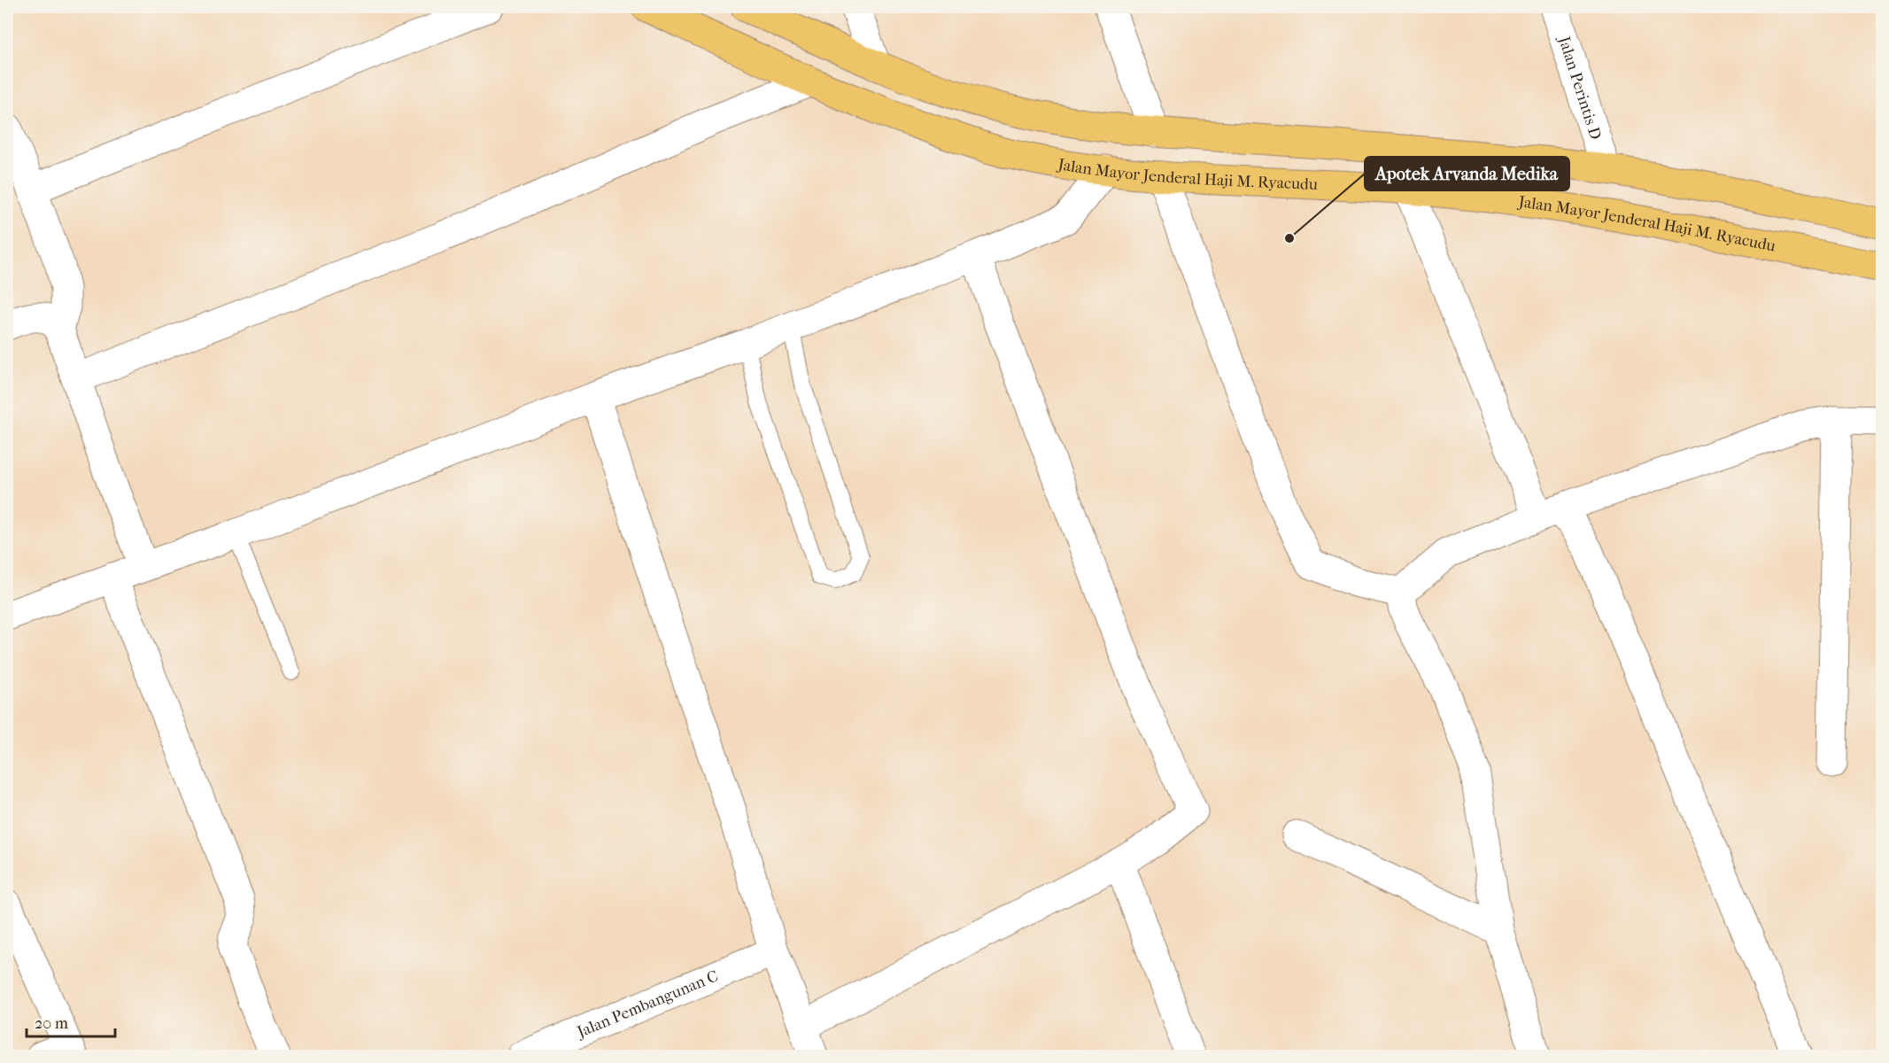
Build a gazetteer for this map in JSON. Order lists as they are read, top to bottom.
{
  "streets": {
    "main road": ["Jalan Mayor Jenderal Haji M. Ryacudu"],
    "street": ["Jalan Perintis D", "Jalan Pembangunan C"]
  },
  "places": ["Apotek Arvanda Medika"],
  "scale_bar": "20 m"
}
